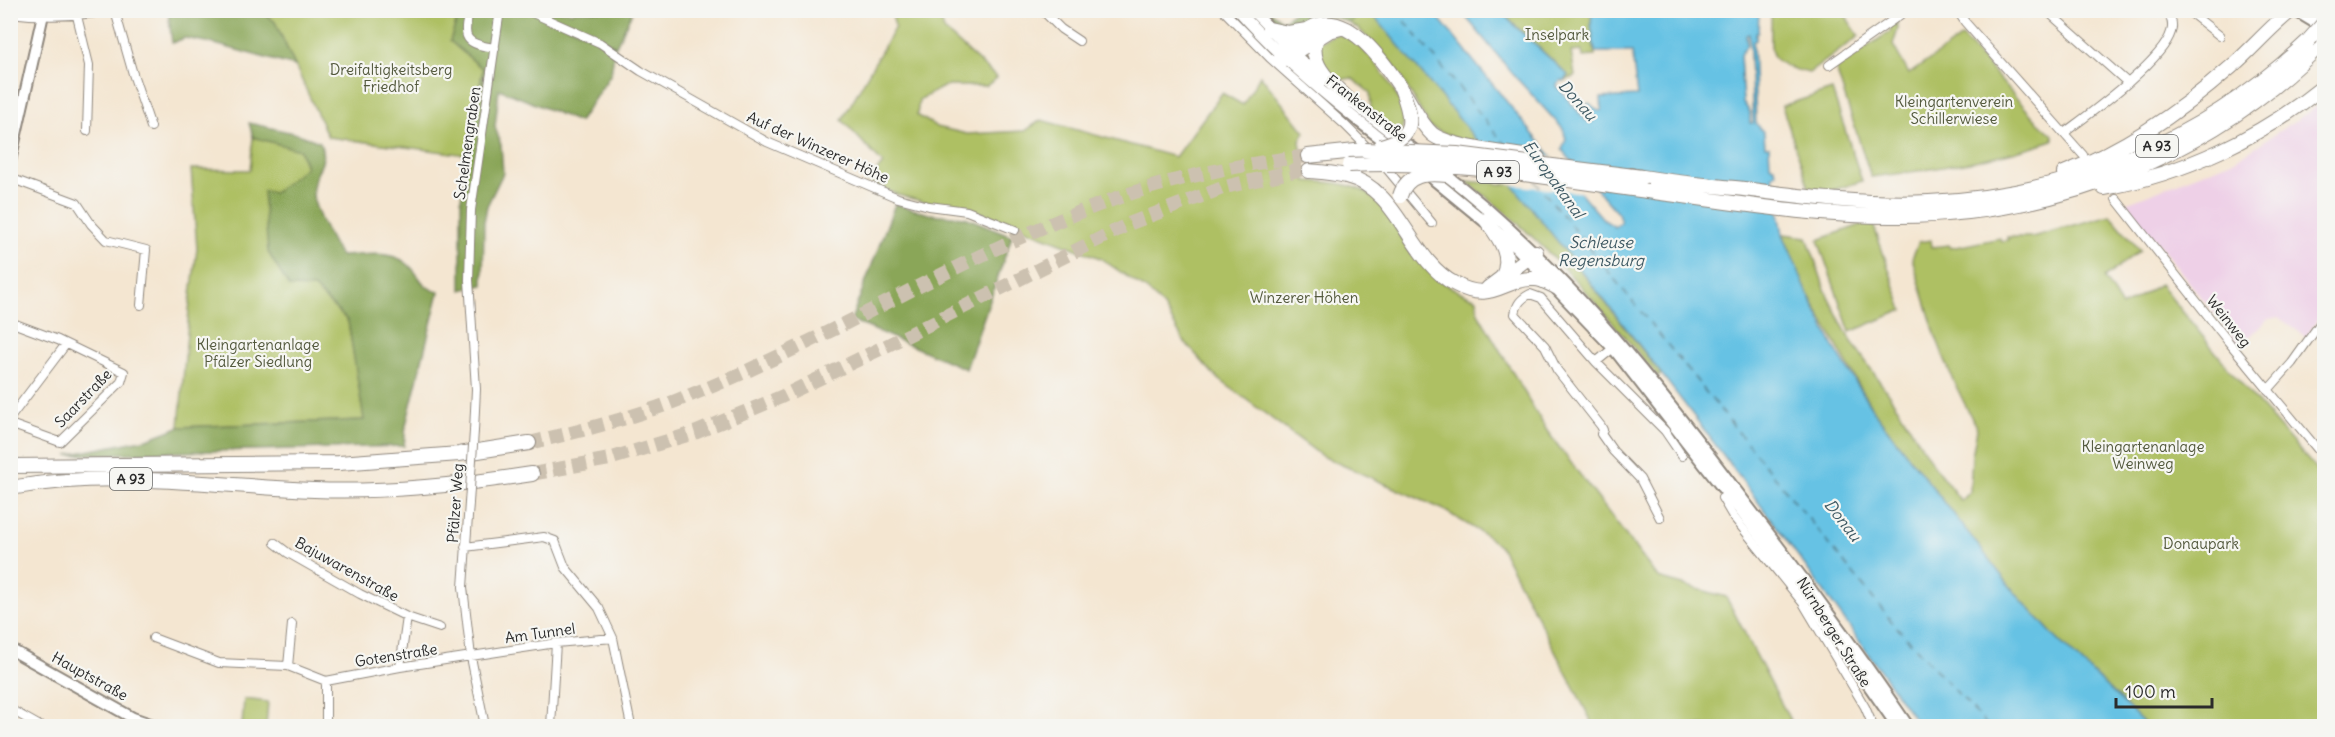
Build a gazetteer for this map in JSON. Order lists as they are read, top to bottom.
{
  "streets": {
    "highway": ["A 93"],
    "main road": ["Frankenstraße", "Hauptstraße"],
    "street": [
      "Schelmengraben",
      "Auf der Winzerer Höhe",
      "Weinweg",
      "Saarstraße",
      "Pfälzer Weg",
      "Bajuwarenstraße",
      "Nürnberger Straße",
      "Am Tunnel",
      "Gotenstraße"
    ]
  },
  "crossings": [
    ["Schelmengraben", "Pfälzer Weg"],
    ["Pfälzer Weg", "Am Tunnel"],
    ["Pfälzer Weg", "Gotenstraße"],
    ["Bajuwarenstraße", "Gotenstraße"],
    ["Am Tunnel", "Gotenstraße"]
  ],
  "water": ["Donau", "Europakanal", "Schleuse Regensburg"],
  "parks": [
    "Inselpark",
    "Dreifaltigkeitsberg Friedhof",
    "Kleingartenverein Schillerwiese",
    "Winzerer Höhen",
    "Kleingartenanlage Pfälzer Siedlung",
    "Kleingartenanlage Weinweg",
    "Donaupark"
  ],
  "scale_bar": "100 m"
}
